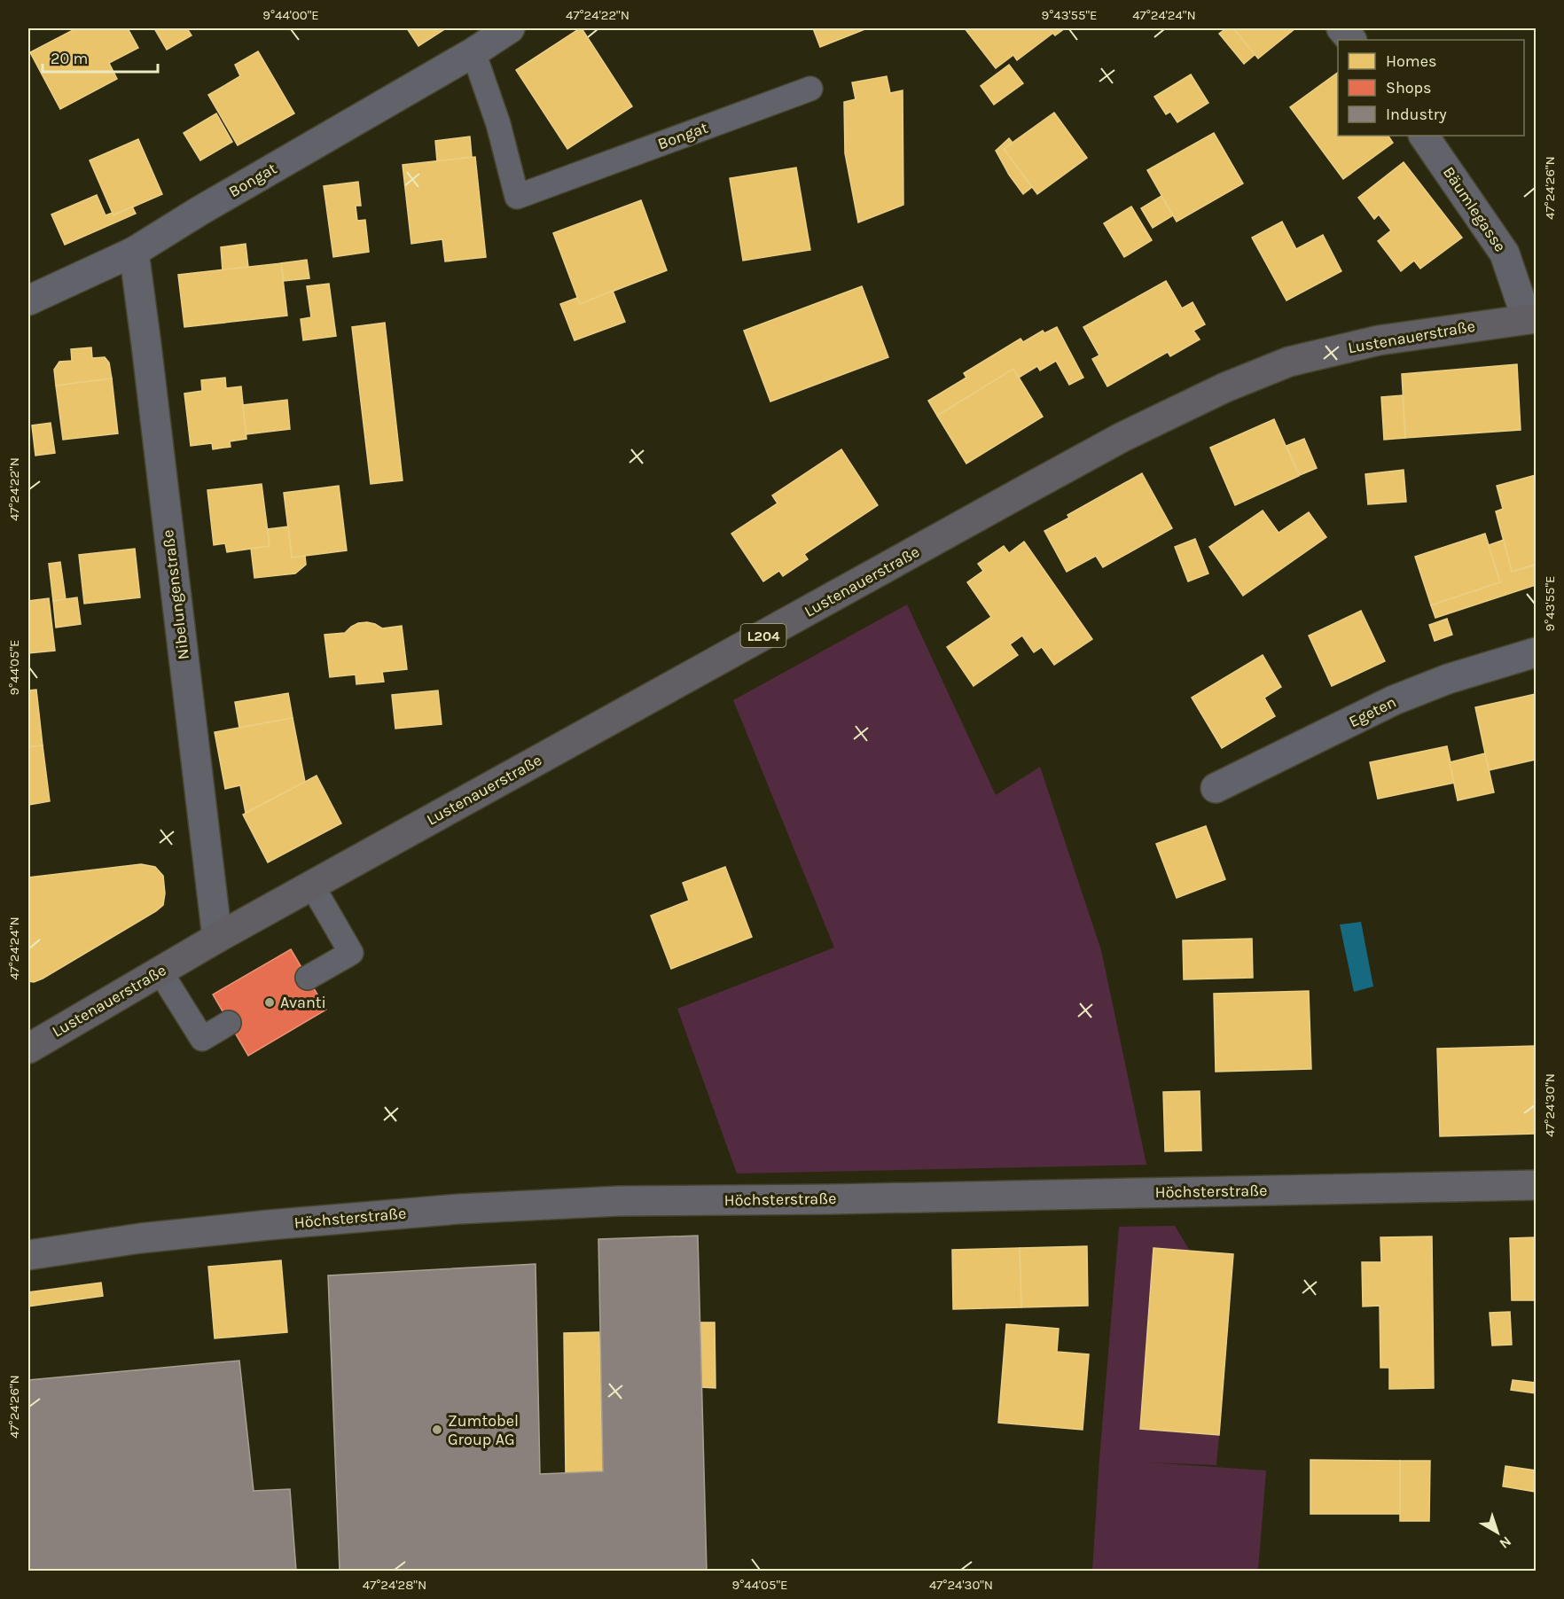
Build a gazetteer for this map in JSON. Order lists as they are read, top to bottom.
{
  "streets": {
    "main road": ["Lustenauerstraße", "L204", "Höchsterstraße"],
    "street": [
      "Bongat",
      "Bäumlegasse",
      "Nibelungenstraße",
      "Egeten"
    ]
  },
  "crossings": [
    ["Bongat", "Nibelungenstraße"],
    ["Bäumlegasse", "Lustenauerstraße"],
    ["Lustenauerstraße", "Nibelungenstraße"]
  ],
  "places": ["Avanti", "Zumtobel Group AG"],
  "legend": ["Homes", "Shops", "Industry"],
  "scale_bar": "20 m",
  "north": "bottom right",
  "coordinates": [
    "9°44'00\"E",
    "47°24'22\"N",
    "9°43'55\"E",
    "47°24'24\"N",
    "47°24'26\"N",
    "9°44'05\"E",
    "47°24'30\"N",
    "47°24'28\"N"
  ]
}
